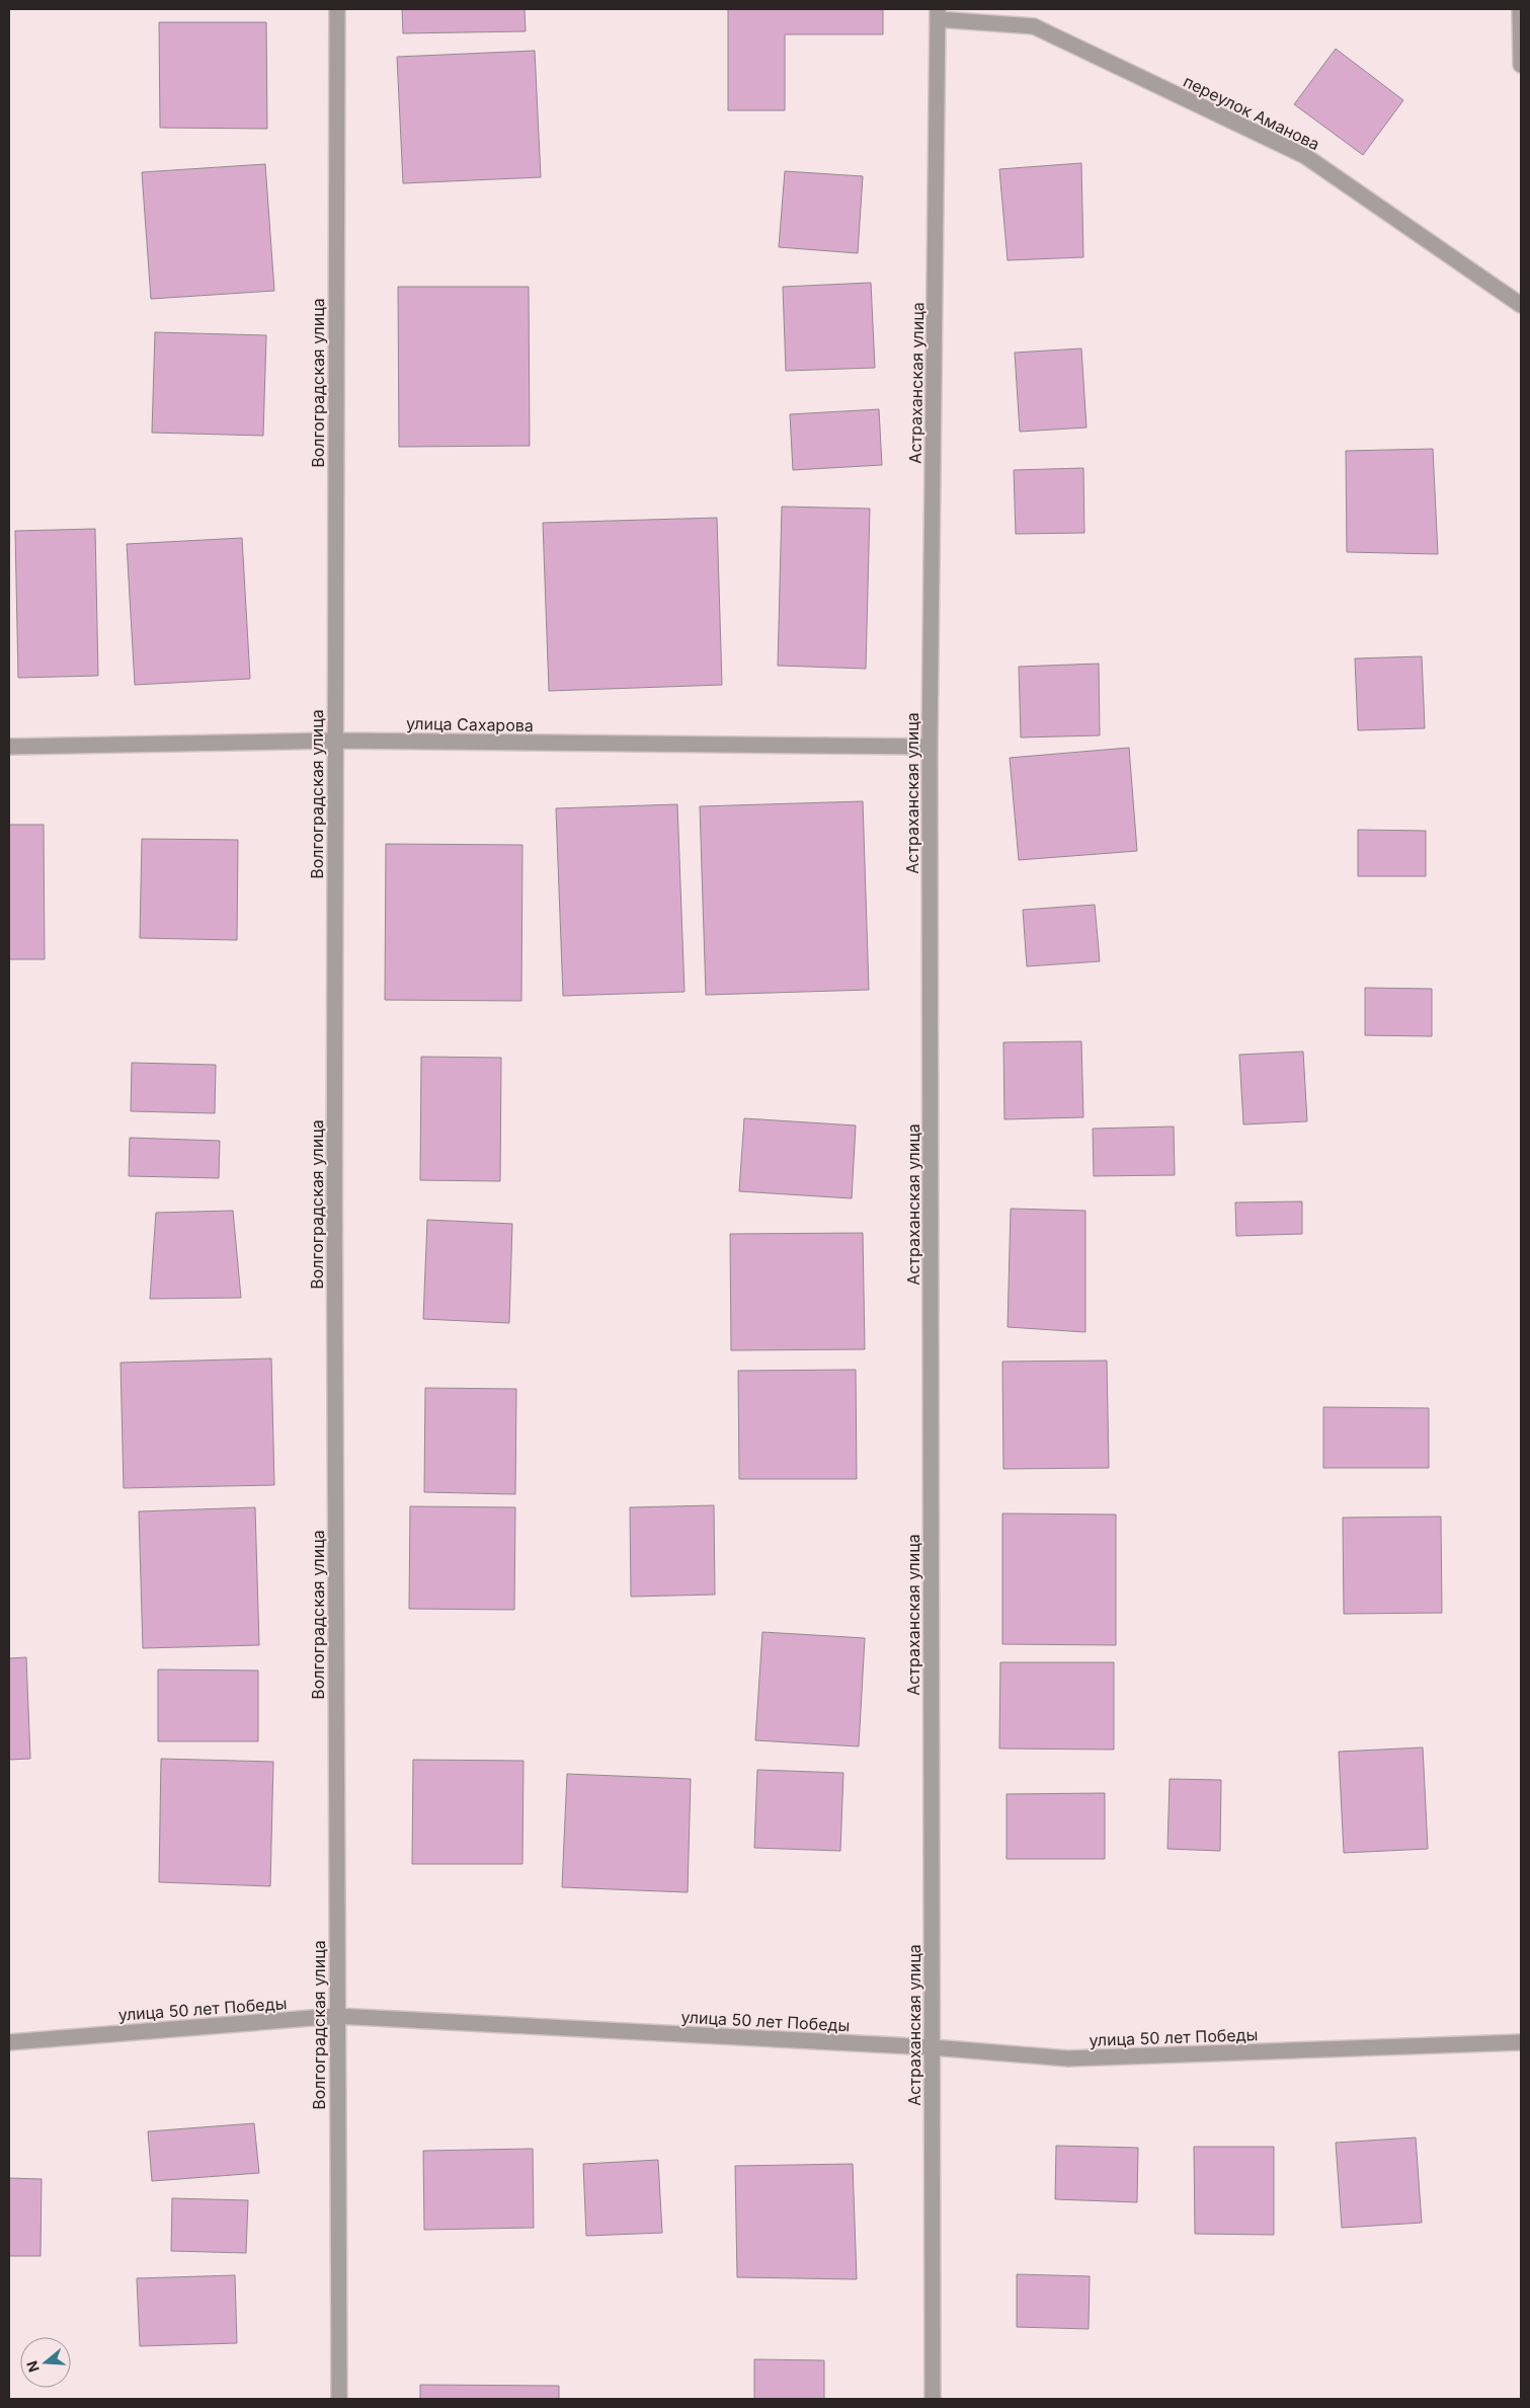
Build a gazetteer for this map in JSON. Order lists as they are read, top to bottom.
{
  "streets": {
    "street": [
      "переулок Аманова",
      "Волгоградская улица",
      "Астраханская улица",
      "улица Сахарова",
      "улица 50 лет Победы"
    ]
  },
  "crossings": [
    ["переулок Аманова", "Астраханская улица"],
    ["Волгоградская улица", "улица Сахарова"],
    ["Волгоградская улица", "улица 50 лет Победы"],
    ["Астраханская улица", "улица Сахарова"],
    ["Астраханская улица", "улица 50 лет Победы"]
  ],
  "north": "left"
}
